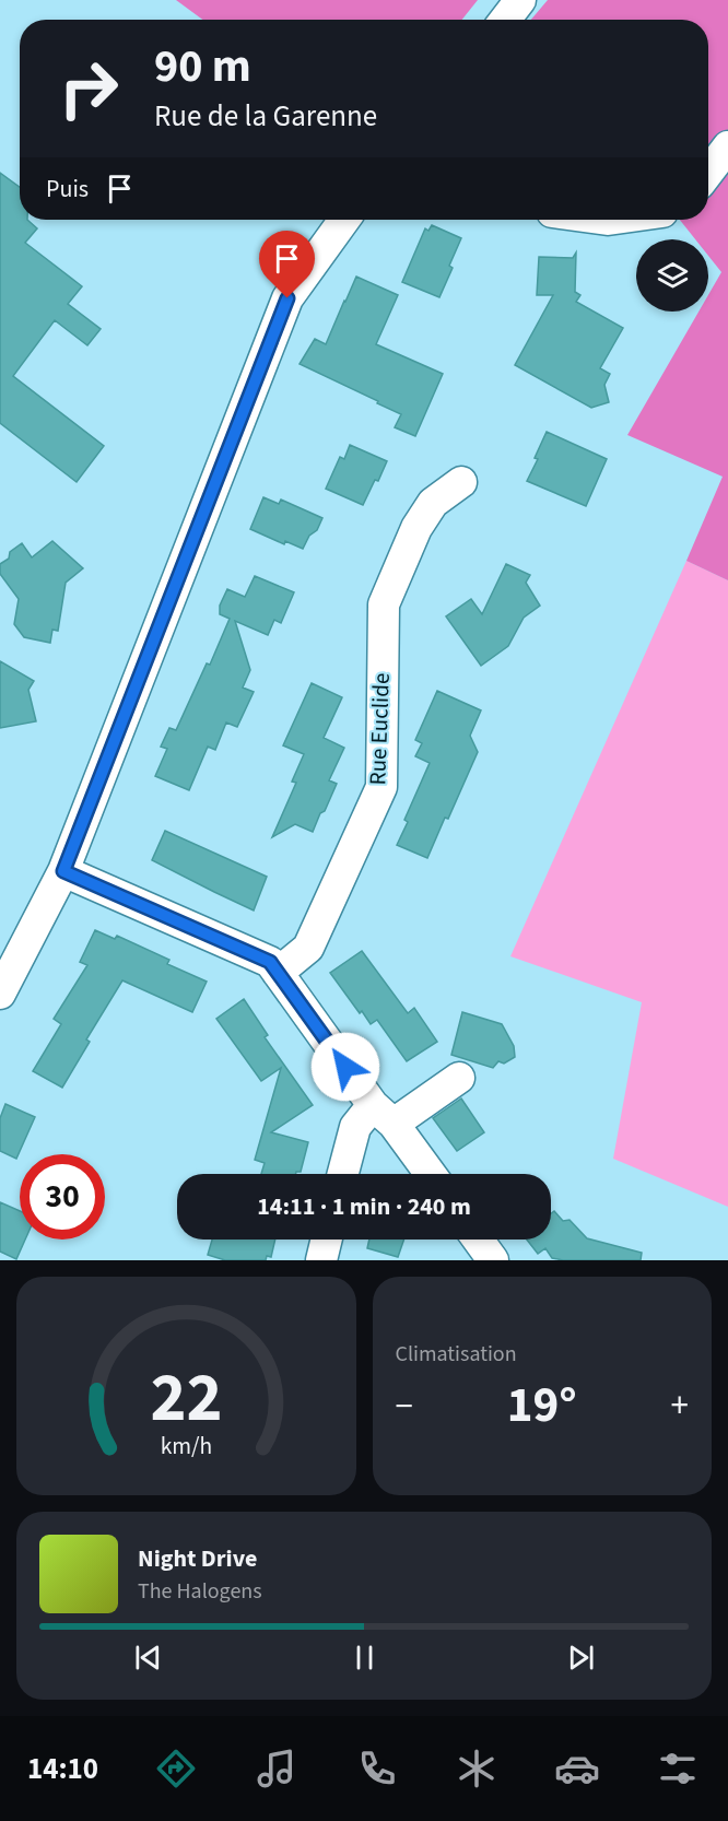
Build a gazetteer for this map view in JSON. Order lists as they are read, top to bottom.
{
  "streets": {
    "street": ["Rue Euclide"]
  },
  "page": {
    "turn": ["90 m", "Rue de la Garenne"],
    "then": "Puis",
    "limit": "30",
    "trip": "14:11 · 1 min · 240 m",
    "tile": "Climatisation",
    "heat": ["−", "19°", "+"],
    "song": ["Night Drive", "The Halogens"],
    "tabs": "14:10",
    "gauge": ["22", "km/h"]
  }
}
